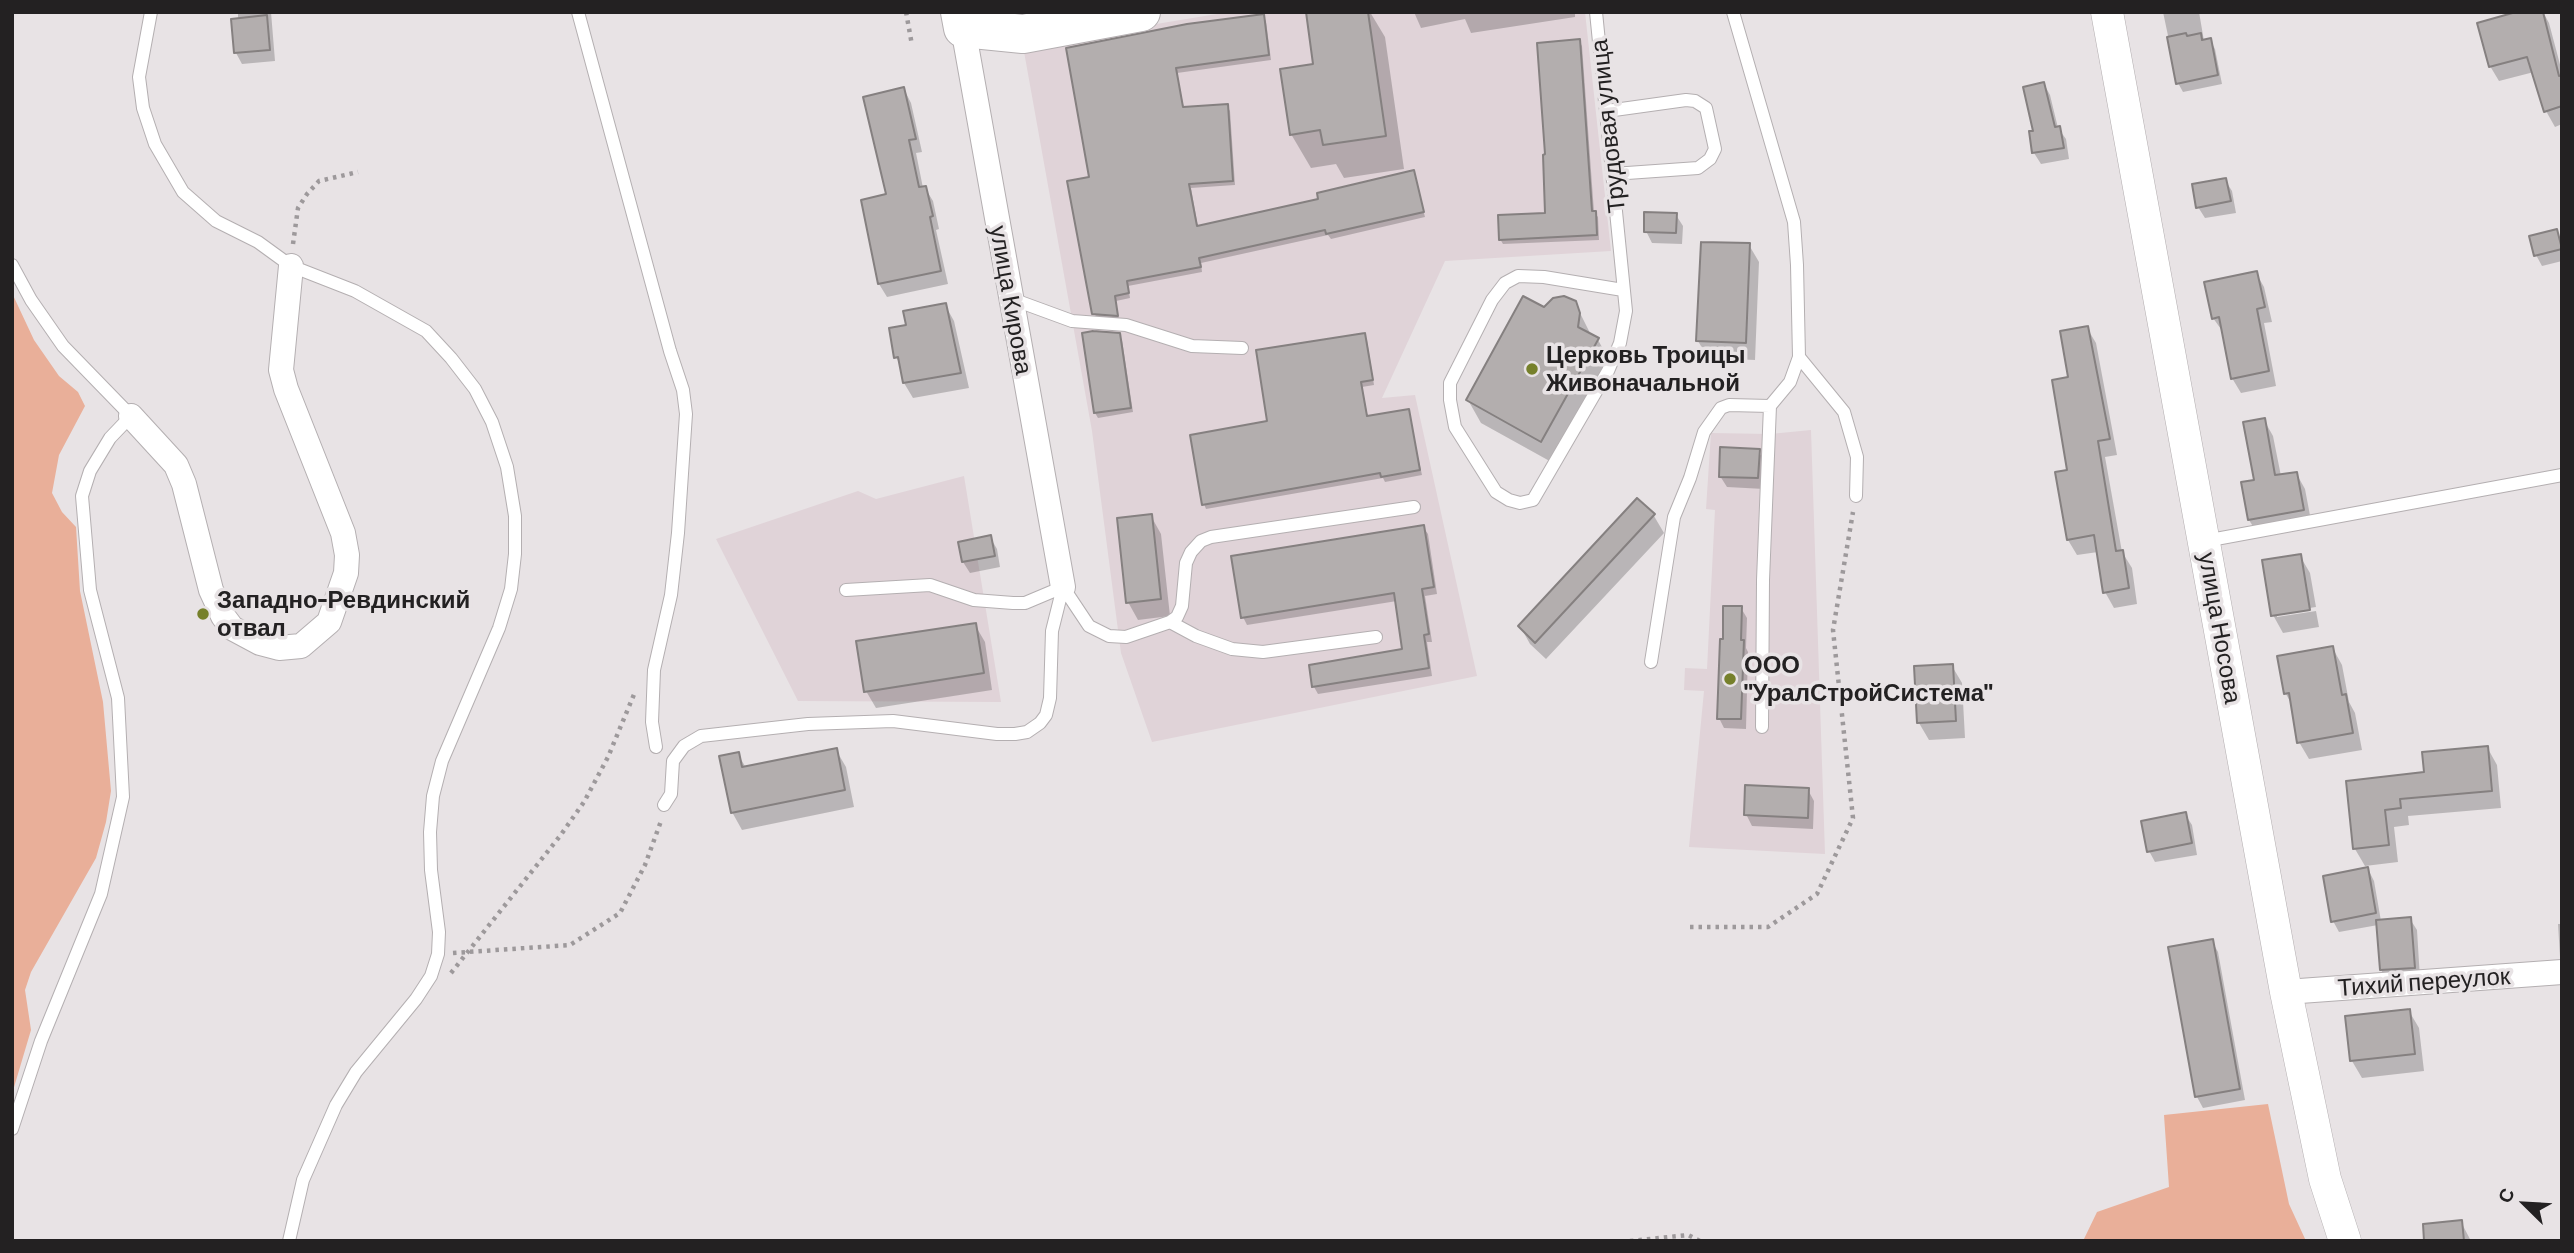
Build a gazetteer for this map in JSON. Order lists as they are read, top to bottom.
{
  "streets": {
    "street": ["улица Кирова", "улица Носова", "Тихий переулок"],
    "lane": ["Трудовая улица"]
  },
  "crossings": [
    ["улица Носова", "Тихий переулок"]
  ],
  "places": ["Церковь Троицы Живоначальной", "Западно-Ревдинский отвал", "ООО \"УралСтройСистема\""],
  "north": "top left"
}
